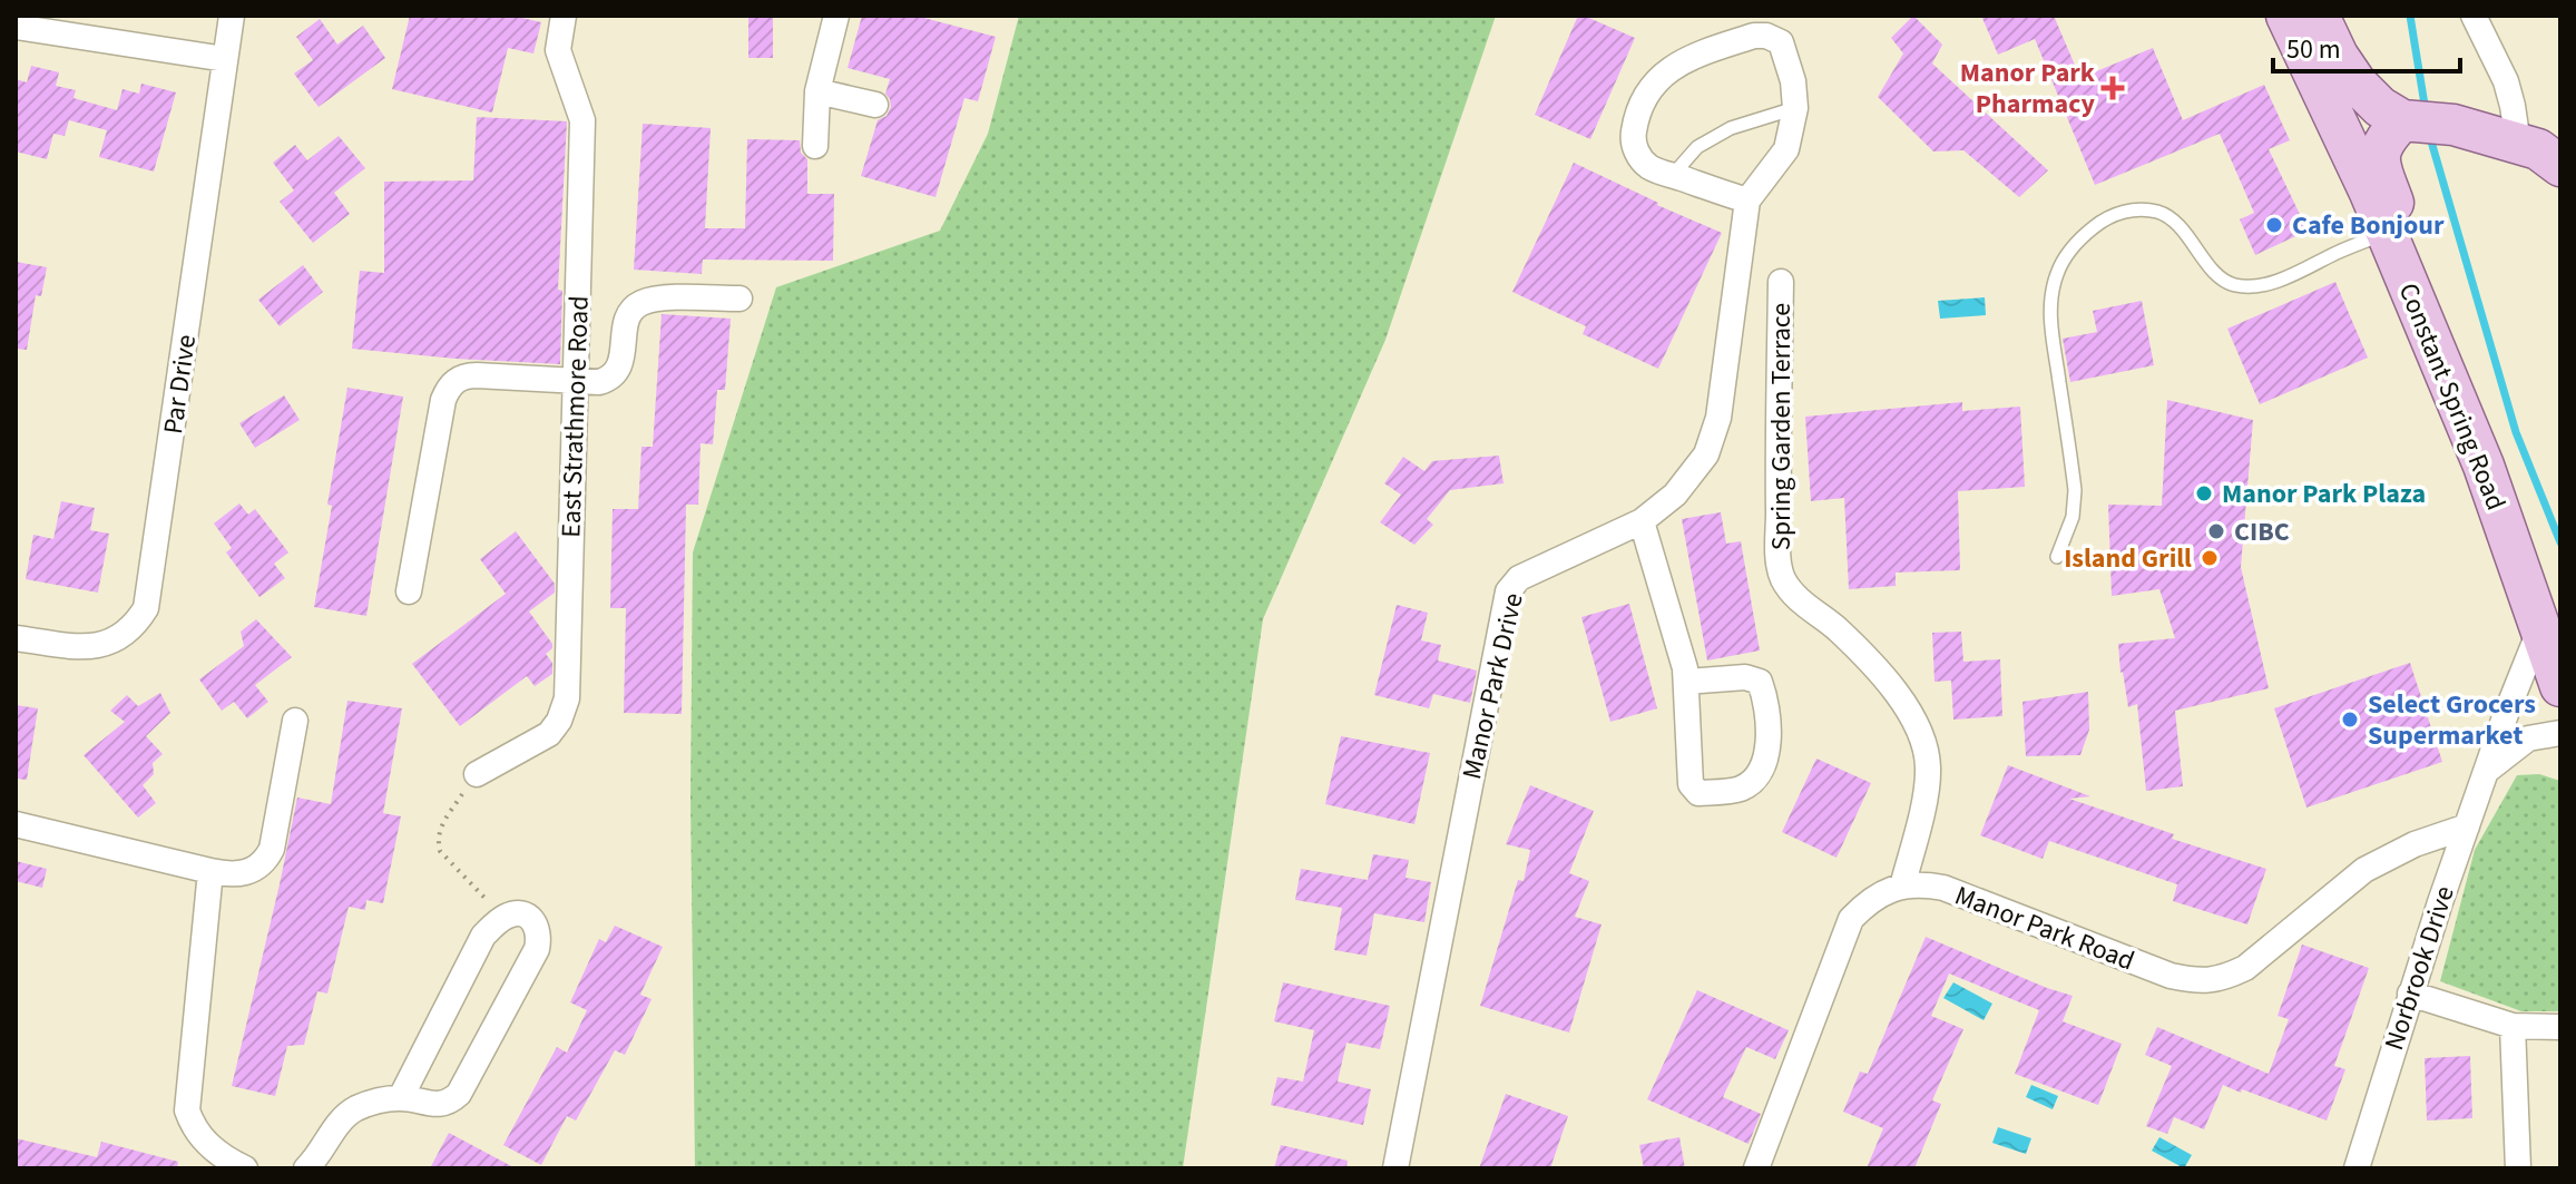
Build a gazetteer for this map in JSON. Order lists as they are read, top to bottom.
{
  "streets": {
    "main road": ["Constant Spring Road"],
    "street": [
      "Par Drive",
      "East Strathmore Road",
      "Spring Garden Terrace",
      "Manor Park Drive",
      "Manor Park Road",
      "Norbrook Drive"
    ]
  },
  "crossings": [
    ["Constant Spring Road", "Norbrook Drive"],
    ["Spring Garden Terrace", "Manor Park Road"],
    ["Manor Park Road", "Norbrook Drive"]
  ],
  "places": {
    "health": ["Manor Park Pharmacy"],
    "other": [
      "Cafe Bonjour",
      "Manor Park Plaza",
      "CIBC",
      "Island Grill",
      "Select Grocers Supermarket"
    ]
  },
  "scale_bar": "50 m"
}
